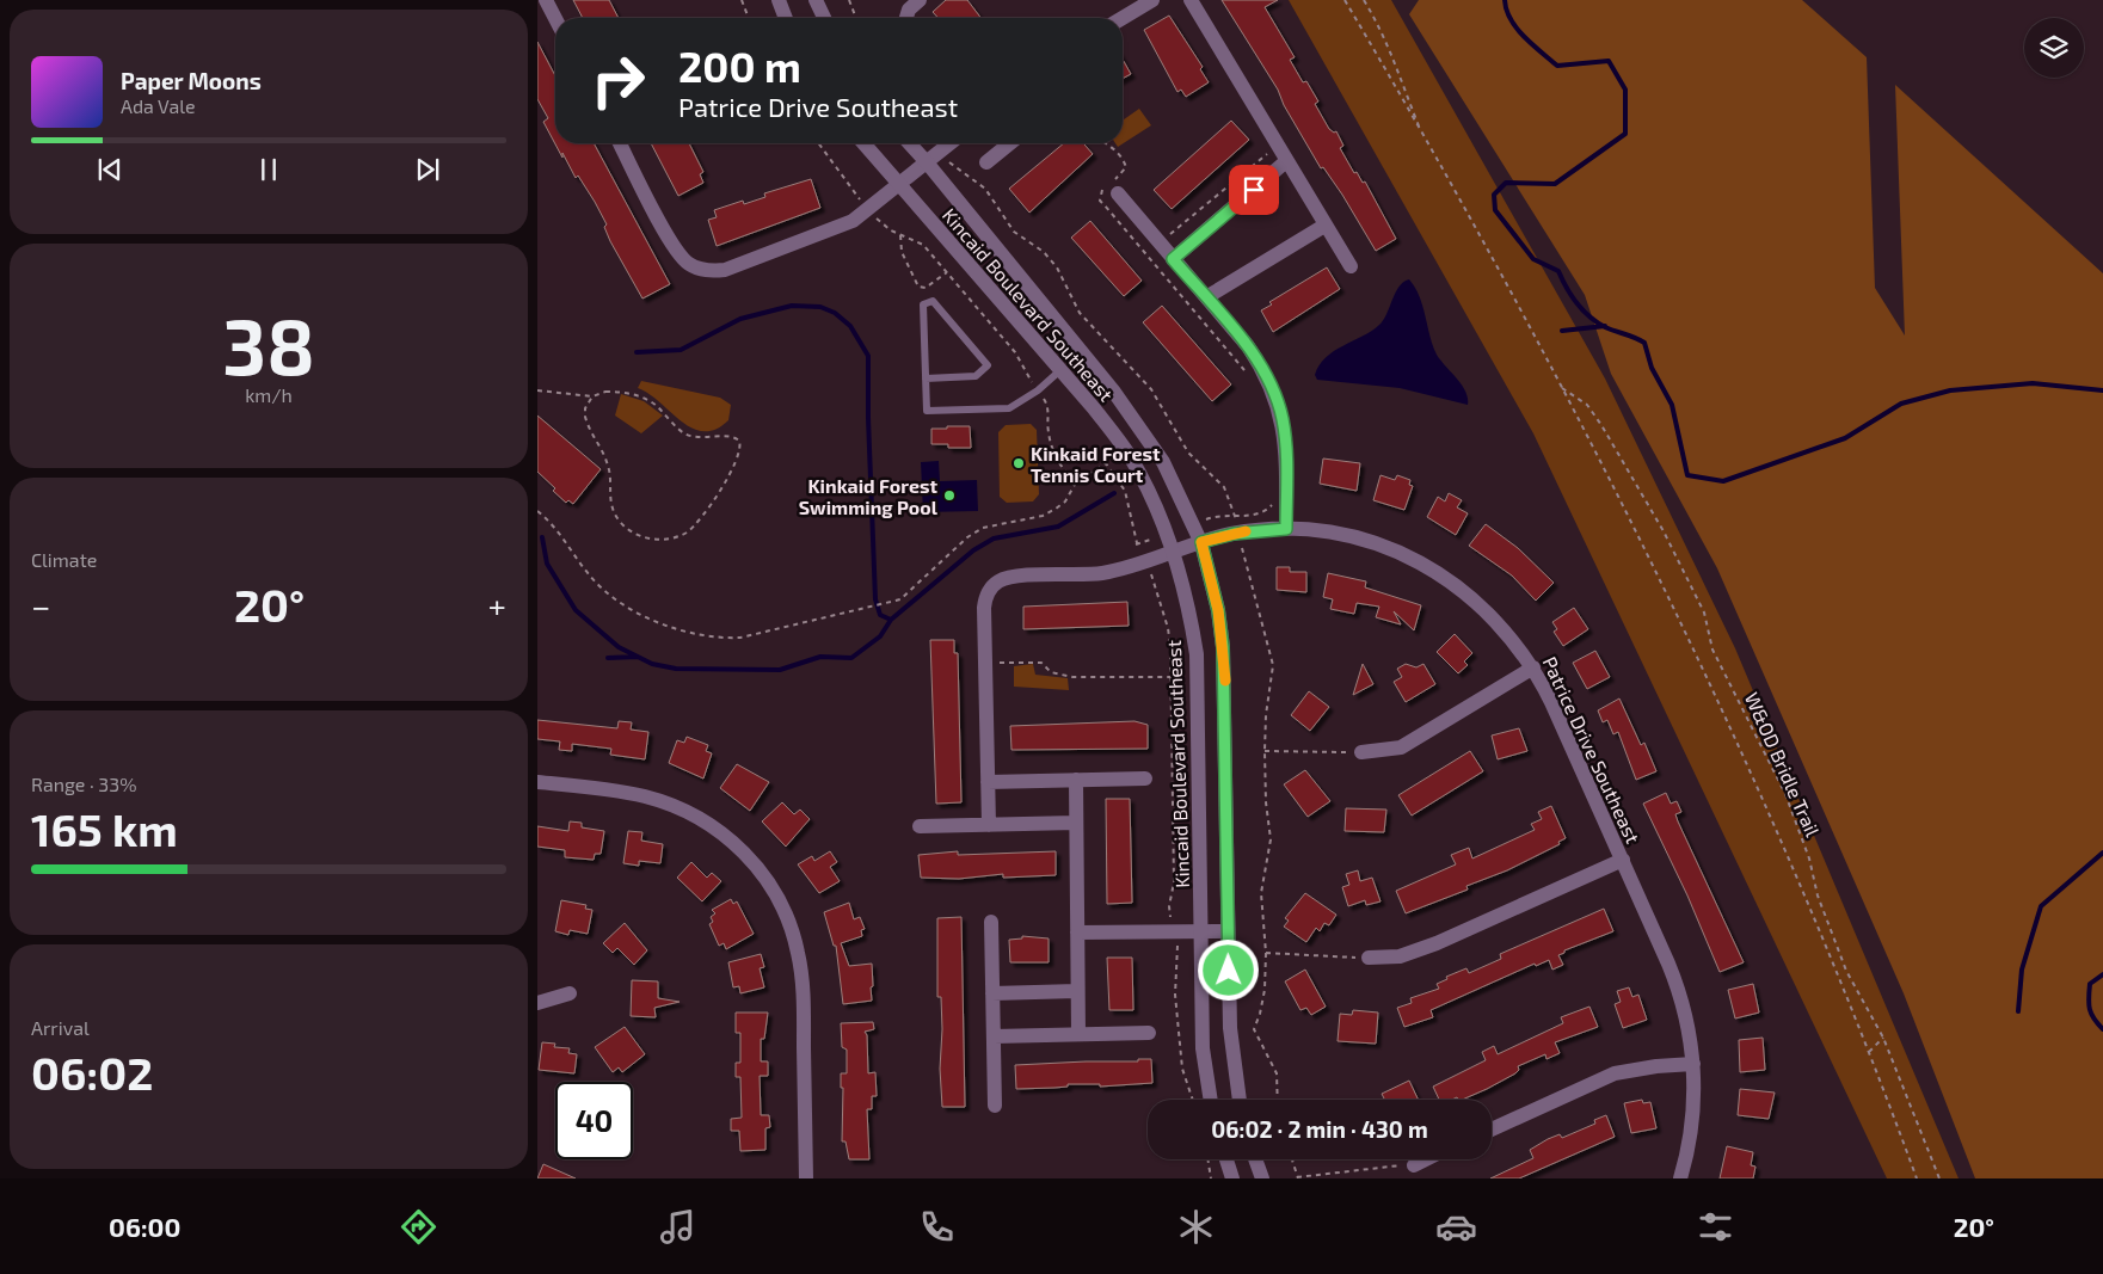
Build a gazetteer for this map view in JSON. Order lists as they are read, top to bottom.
{
  "streets": {
    "street": ["Kincaid Boulevard Southeast", "Patrice Drive Southeast"],
    "path": ["W&OD Bridle Trail"]
  },
  "crossings": [
    ["Kincaid Boulevard Southeast", "Patrice Drive Southeast"]
  ],
  "places": ["Kinkaid Forest Tennis Court", "Kinkaid Forest Swimming Pool"],
  "page": {
    "turn": ["200 m", "Patrice Drive Southeast"],
    "song": ["Paper Moons", "Ada Vale"],
    "tile": [
      ["38", "km/h"],
      "Climate",
      ["Range · 33%", "165 km"],
      ["Arrival", "06:02"]
    ],
    "heat": ["−", "20°", "+"],
    "limit": "40",
    "trip": "06:02 · 2 min · 430 m",
    "tabs": ["06:00", "20°"]
  }
}
